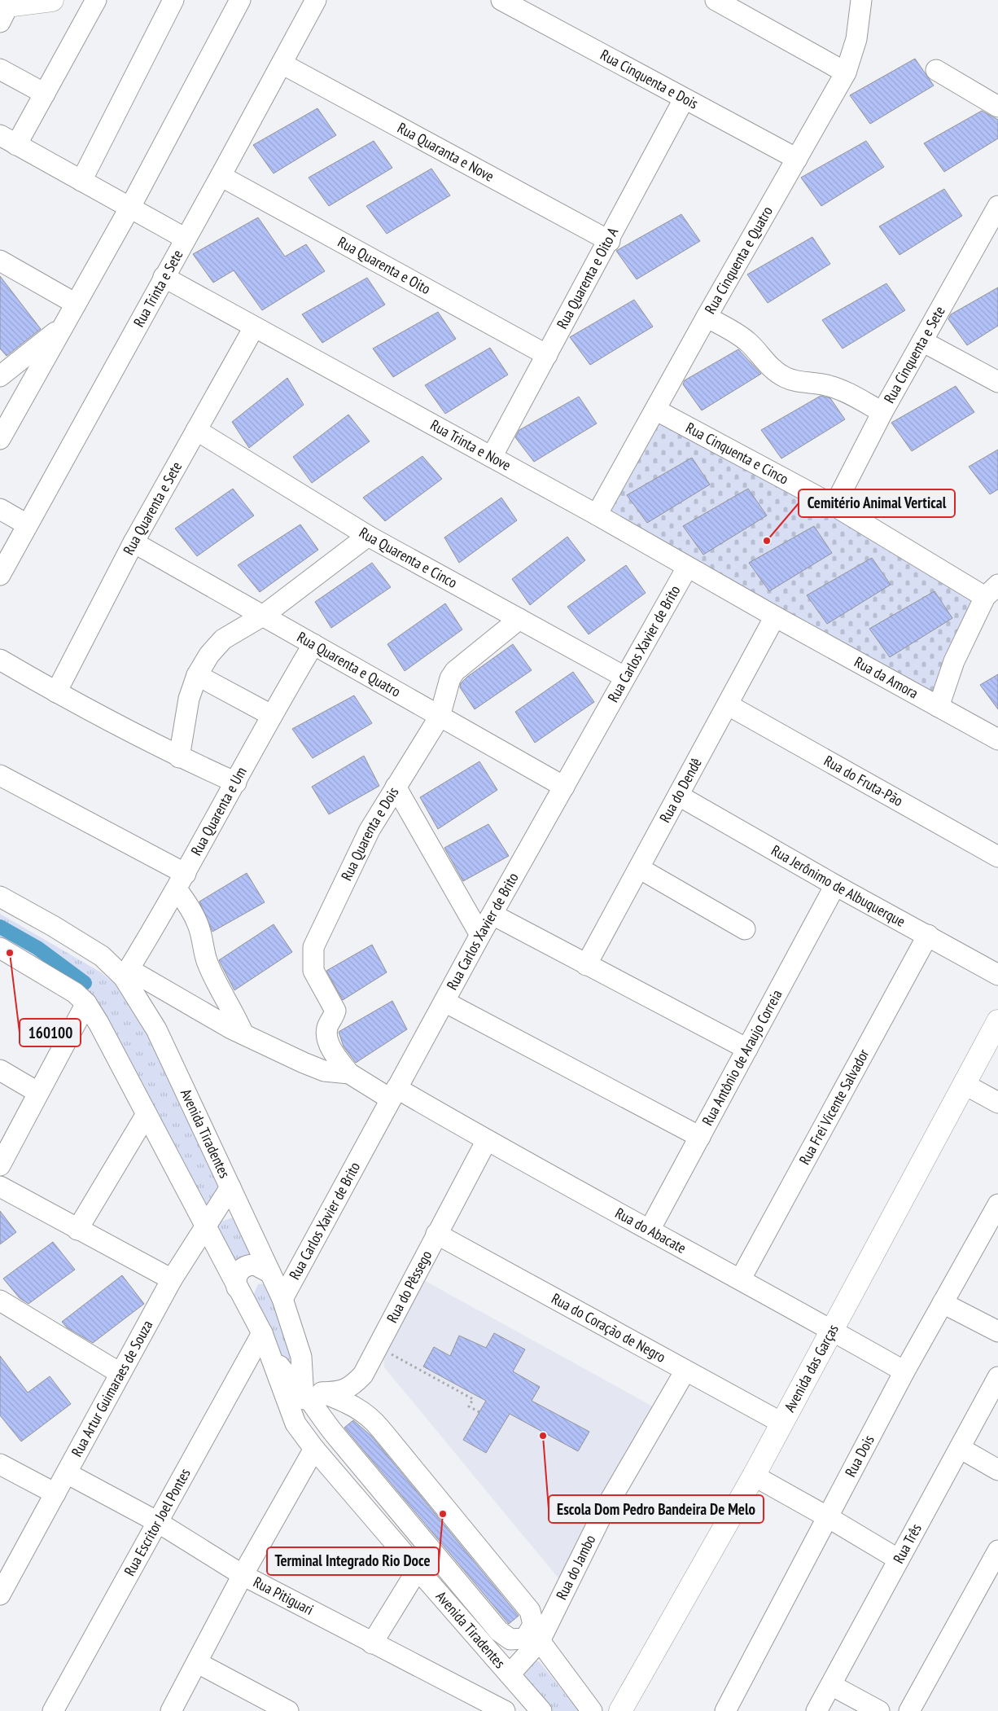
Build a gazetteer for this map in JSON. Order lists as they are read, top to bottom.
{
  "streets": {
    "main road": ["Avenida das Garças"],
    "street": [
      "Rua Cinquenta e Dois",
      "Rua Quaranta e Nove",
      "Rua Cinquenta e Quatro",
      "Rua Quarenta e Oito",
      "Rua Quarenta e Oito A",
      "Rua Trinta e Sete",
      "Rua Cinquenta e Sete",
      "Rua Trinta e Nove",
      "Rua Cinquenta e Cinco",
      "Rua Quarenta e Sete",
      "Rua Quarenta e Cinco",
      "Rua Carlos Xavier de Brito",
      "Rua Quarenta e Quatro",
      "Rua da Amora",
      "Rua do Fruta-Pão",
      "Rua do Dendê",
      "Rua Quarenta e Um",
      "Rua Quarenta e Dois",
      "Rua Jerônimo de Albuquerque",
      "Rua Antônio de Araujo Correia",
      "Rua Frei Vicente Salvador",
      "Avenida Tiradentes",
      "Rua do Abacate",
      "Rua do Pêssego",
      "Rua do Coração de Negro",
      "Rua Artur Guimaraes de Souza",
      "Rua Dois",
      "Rua Escritor Joel Pontes",
      "Rua Três",
      "Rua do Jambo",
      "Rua Pitiguari"
    ]
  },
  "crossings": [
    ["Rua Cinquenta e Dois", "Rua Cinquenta e Quatro"],
    ["Rua Cinquenta e Dois", "Rua Quarenta e Oito A"],
    ["Rua Quaranta e Nove", "Rua Quarenta e Oito A"],
    ["Rua Quaranta e Nove", "Rua Trinta e Sete"],
    ["Rua Cinquenta e Quatro", "Rua Trinta e Nove"],
    ["Rua Cinquenta e Quatro", "Rua Cinquenta e Cinco"],
    ["Rua Quarenta e Oito", "Rua Quarenta e Oito A"],
    ["Rua Quarenta e Oito", "Rua Trinta e Sete"],
    ["Rua Quarenta e Oito A", "Rua Trinta e Nove"],
    ["Rua Trinta e Sete", "Rua Trinta e Nove"],
    ["Rua Cinquenta e Sete", "Rua Cinquenta e Cinco"],
    ["Rua Trinta e Nove", "Rua Quarenta e Sete"],
    ["Rua Trinta e Nove", "Rua Carlos Xavier de Brito"],
    ["Rua Trinta e Nove", "Rua da Amora"],
    ["Rua Trinta e Nove", "Rua do Dendê"],
    ["Rua Quarenta e Sete", "Rua Quarenta e Cinco"],
    ["Rua Quarenta e Sete", "Rua Quarenta e Quatro"],
    ["Rua Quarenta e Cinco", "Rua Carlos Xavier de Brito"],
    ["Rua Quarenta e Cinco", "Rua Quarenta e Dois"],
    ["Rua Carlos Xavier de Brito", "Rua Quarenta e Quatro"],
    ["Rua Carlos Xavier de Brito", "Avenida Tiradentes"],
    ["Rua Carlos Xavier de Brito", "Rua do Abacate"],
    ["Rua Quarenta e Quatro", "Rua Quarenta e Um"],
    ["Rua Quarenta e Quatro", "Rua Quarenta e Dois"],
    ["Rua da Amora", "Rua do Dendê"],
    ["Rua do Fruta-Pão", "Rua do Dendê"],
    ["Rua do Dendê", "Rua Jerônimo de Albuquerque"],
    ["Rua Quarenta e Um", "Avenida Tiradentes"],
    ["Rua Quarenta e Dois", "Rua do Abacate"],
    ["Rua Jerônimo de Albuquerque", "Rua Antônio de Araujo Correia"],
    ["Rua Jerônimo de Albuquerque", "Rua Frei Vicente Salvador"],
    ["Rua Antônio de Araujo Correia", "Rua do Abacate"],
    ["Rua Frei Vicente Salvador", "Rua do Abacate"],
    ["Avenida Tiradentes", "Rua do Pêssego"],
    ["Avenida Tiradentes", "Rua Artur Guimaraes de Souza"],
    ["Avenida Tiradentes", "Rua Escritor Joel Pontes"],
    ["Avenida Tiradentes", "Rua do Jambo"],
    ["Rua do Abacate", "Rua do Pêssego"],
    ["Rua do Abacate", "Avenida das Garças"],
    ["Rua do Abacate", "Rua Dois"],
    ["Rua do Pêssego", "Rua do Coração de Negro"],
    ["Rua do Coração de Negro", "Avenida das Garças"],
    ["Rua do Coração de Negro", "Rua do Jambo"],
    ["Rua Artur Guimaraes de Souza", "Rua Pitiguari"],
    ["Rua Escritor Joel Pontes", "Rua Pitiguari"]
  ],
  "places": [
    "Cemitério Animal Vertical",
    "160100",
    "Escola Dom Pedro Bandeira De Melo",
    "Terminal Integrado Rio Doce"
  ]
}
